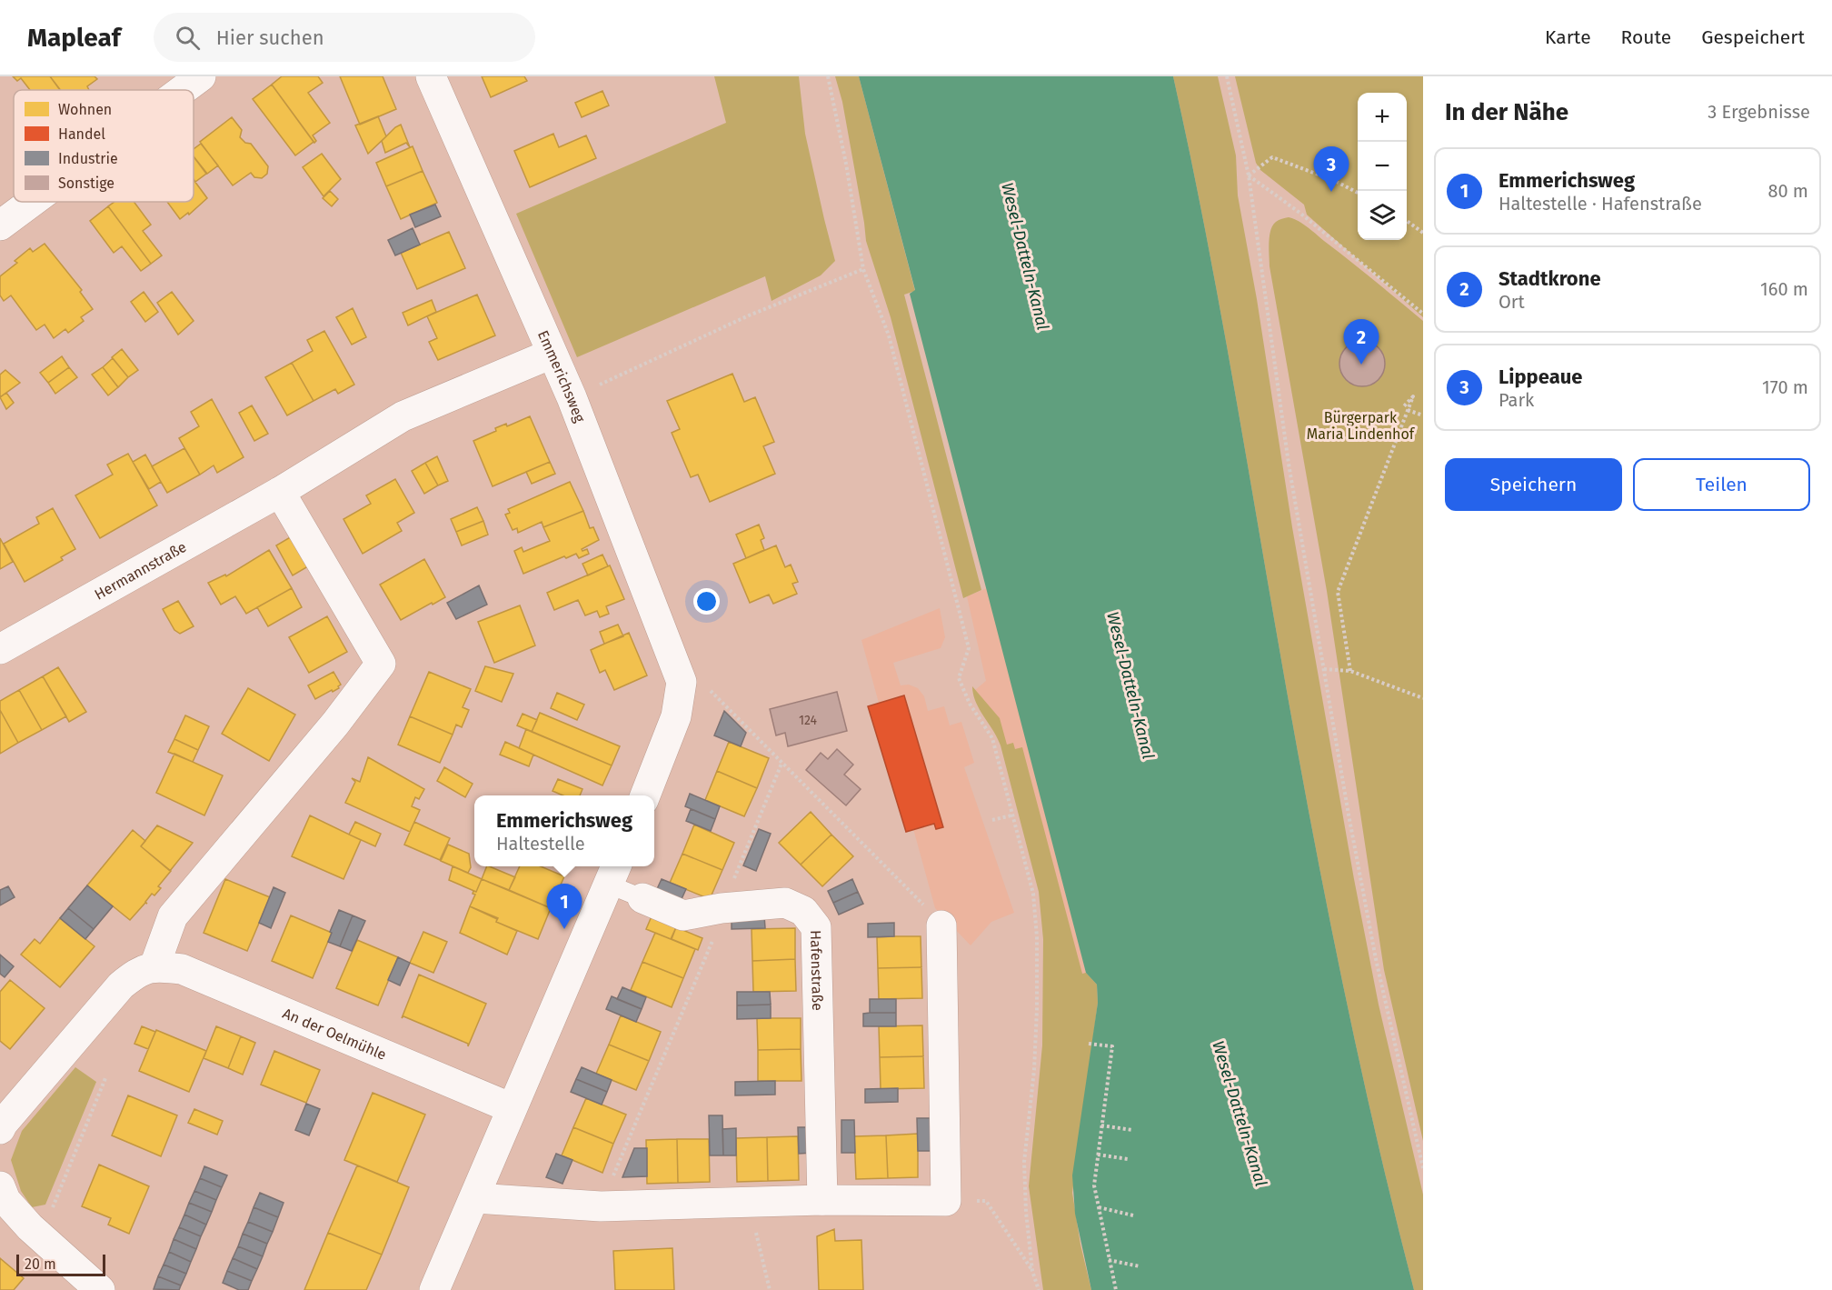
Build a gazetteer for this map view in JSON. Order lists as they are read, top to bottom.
{
  "streets": {
    "street": [
      "Emmerichsweg",
      "Hermannstraße",
      "Hafenstraße",
      "An der Oelmühle"
    ]
  },
  "crossings": [
    ["Emmerichsweg", "Hermannstraße"]
  ],
  "water": ["Wesel-Datteln-Kanal"],
  "parks": ["Bürgerpark Maria Lindenhof"],
  "house_numbers": ["124"],
  "legend": [
    "Wohnen",
    "Handel",
    "Industrie",
    "Sonstige"
  ],
  "scale_bar": "20 m",
  "page": {
    "header": "Mapleaf",
    "search": "Hier suchen",
    "nav": ["Karte", "Route", "Gespeichert"],
    "heading": ["In der Nähe", "3 Ergebnisse"],
    "map_buttons": ["+", "−"],
    "pins": ["3", "2", "1"],
    "list": [
      {
        "mark": "1",
        "name": "Emmerichsweg",
        "note": "Haltestelle · Hafenstraße",
        "value": "80 m"
      },
      {
        "mark": "2",
        "name": "Stadtkrone",
        "note": "Ort",
        "value": "160 m"
      },
      {
        "mark": "3",
        "name": "Lippeaue",
        "note": "Park",
        "value": "170 m"
      }
    ],
    "buttons": ["Speichern", "Teilen"],
    "popup": ["Emmerichsweg", "Haltestelle"],
    "scale": "20 m"
  }
}
